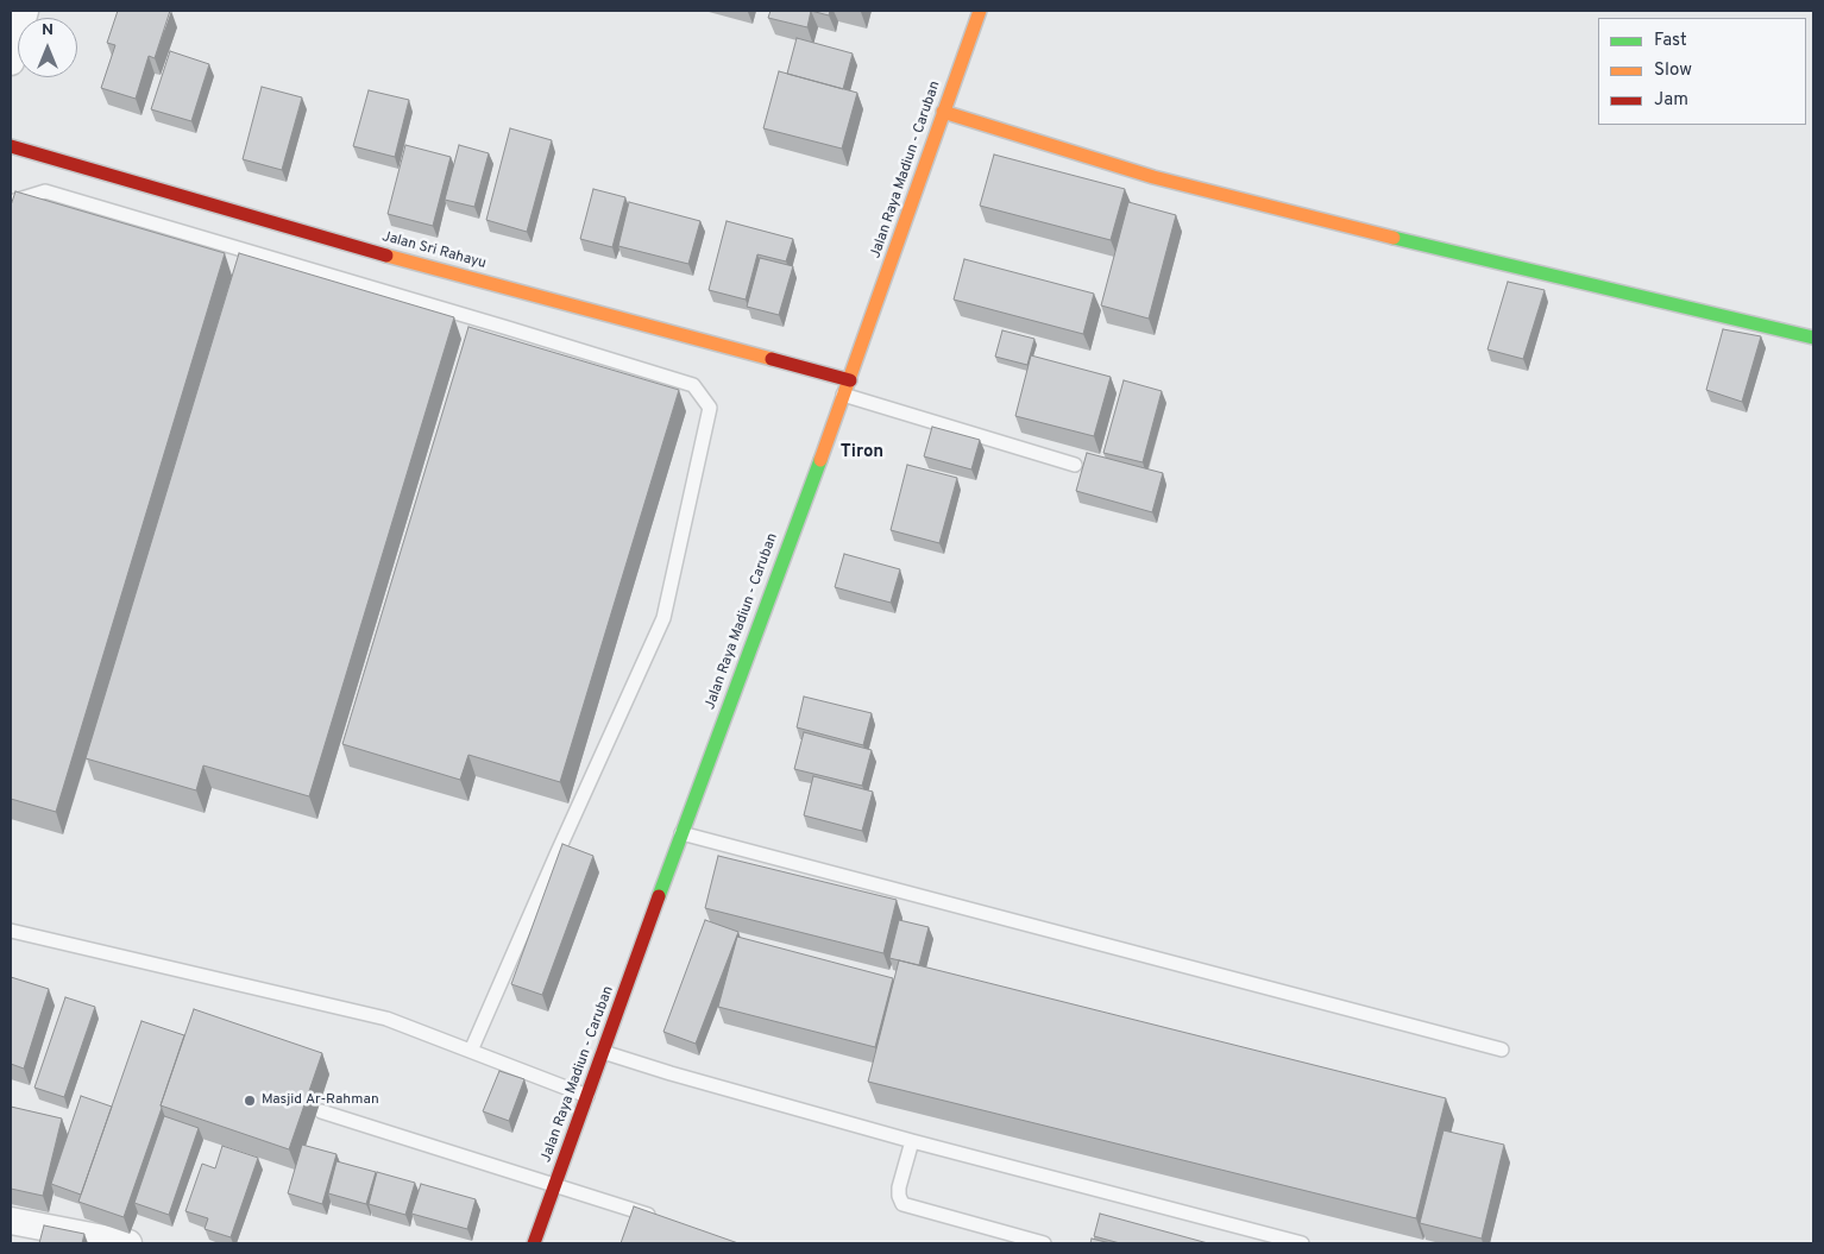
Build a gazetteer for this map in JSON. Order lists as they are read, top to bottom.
{
  "streets": {
    "main road": ["Jalan Raya Madiun - Caruban", "Jalan Sri Rahayu"]
  },
  "crossings": [
    ["Jalan Raya Madiun - Caruban", "Jalan Sri Rahayu"]
  ],
  "districts": ["Tiron"],
  "places": ["Masjid Ar-Rahman"],
  "legend": ["Fast", "Slow", "Jam"],
  "north": "top"
}
